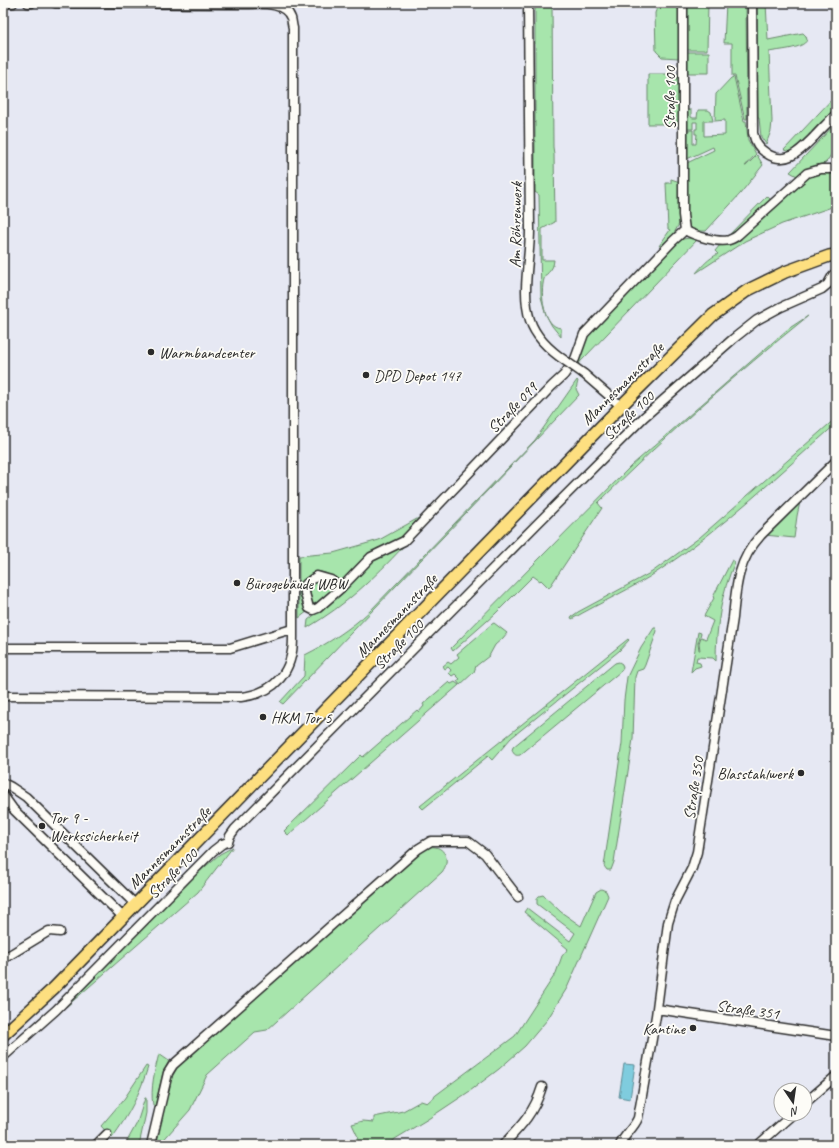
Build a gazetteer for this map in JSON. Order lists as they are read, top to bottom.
{
  "streets": {
    "main road": ["Mannesmannstraße"],
    "street": [
      "Straße 100",
      "Am Röhrenwerk",
      "Straße 099",
      "Straße 350",
      "Straße 351"
    ]
  },
  "crossings": [
    ["Straße 100", "Straße 099"],
    ["Am Röhrenwerk", "Mannesmannstraße"],
    ["Straße 350", "Straße 351"]
  ],
  "places": [
    "Warmbandcenter",
    "DPD Depot 147",
    "Bürogebäude WBW",
    "HKM Tor 5",
    "Blasstahlwerk",
    "Tor 9 - Werkssicherheit",
    "Kantine"
  ],
  "north": "bottom"
}
